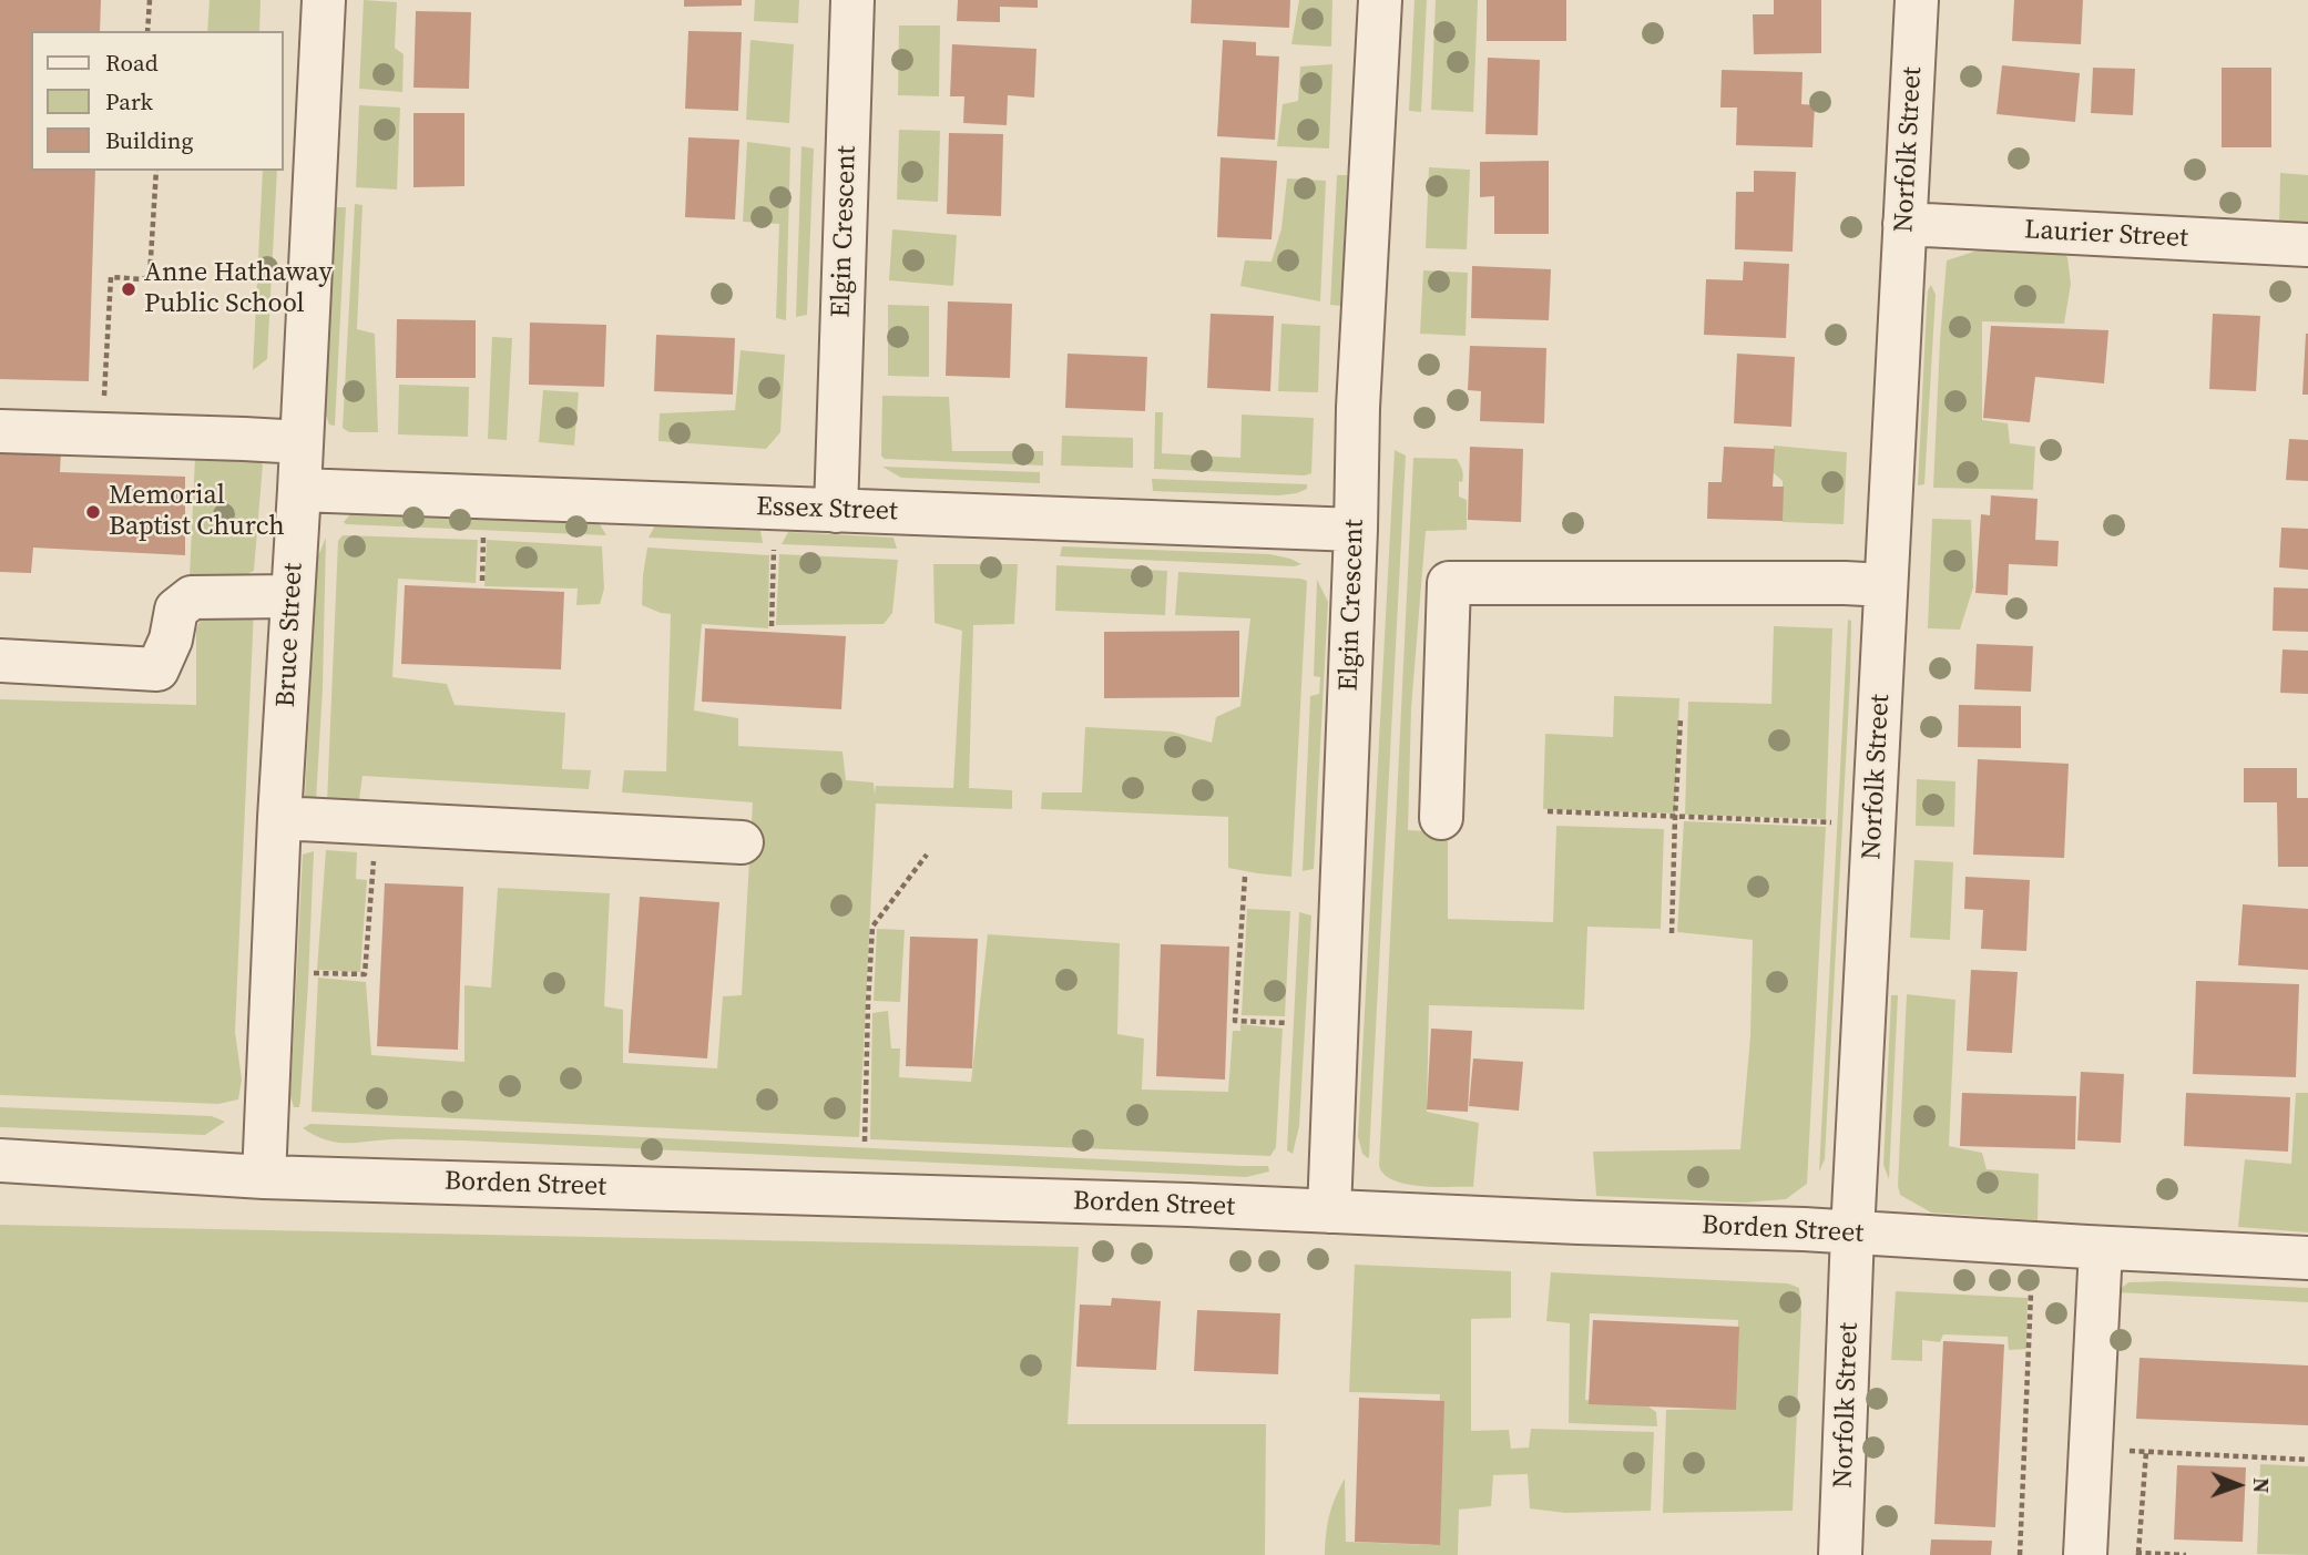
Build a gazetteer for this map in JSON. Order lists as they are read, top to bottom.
{
  "streets": {
    "street": [
      "Norfolk Street",
      "Elgin Crescent",
      "Laurier Street",
      "Essex Street",
      "Bruce Street",
      "Borden Street"
    ]
  },
  "crossings": [
    ["Norfolk Street", "Laurier Street"],
    ["Norfolk Street", "Borden Street"],
    ["Elgin Crescent", "Essex Street"],
    ["Elgin Crescent", "Borden Street"],
    ["Essex Street", "Bruce Street"],
    ["Bruce Street", "Borden Street"]
  ],
  "places": ["Anne Hathaway Public School", "Memorial Baptist Church"],
  "legend": ["Road", "Park", "Building"],
  "north": "right"
}
